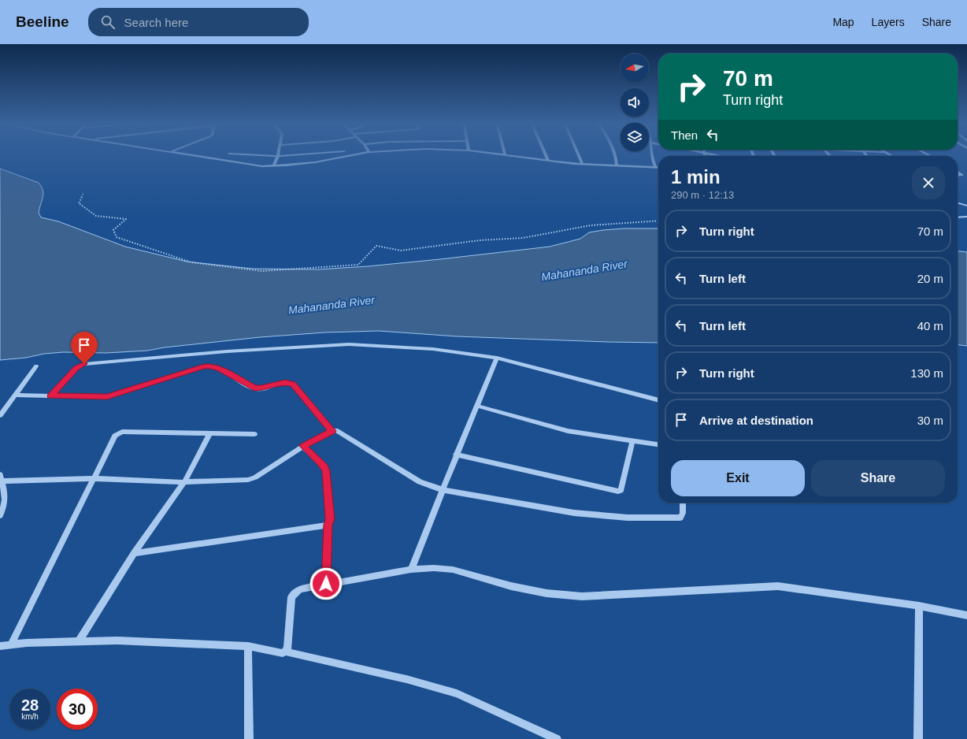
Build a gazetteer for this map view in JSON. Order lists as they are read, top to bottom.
{
  "water": ["Mahananda River"],
  "north": "left",
  "page": {
    "header": "Beeline",
    "search": "Search here",
    "nav": ["Map", "Layers", "Share"],
    "turn": ["70 m", "Turn right"],
    "then": "Then",
    "heading": ["1 min", "290 m · 12:13"],
    "list": [
      {
        "name": "Turn right",
        "value": "70 m"
      },
      {
        "name": "Turn left",
        "value": "20 m"
      },
      {
        "name": "Turn left",
        "value": "40 m"
      },
      {
        "name": "Turn right",
        "value": "130 m"
      },
      {
        "name": "Arrive at destination",
        "value": "30 m"
      }
    ],
    "buttons": ["Exit", "Share"],
    "speed": "28 km/h",
    "limit": "30"
  }
}
